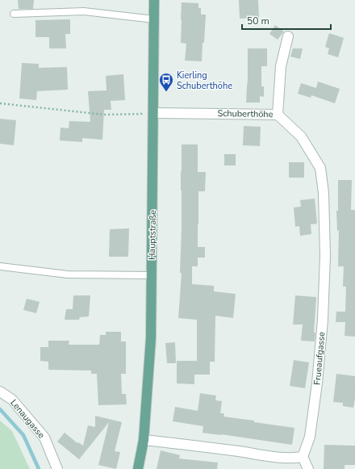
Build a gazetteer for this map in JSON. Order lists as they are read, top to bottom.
{
  "streets": {
    "main road": ["Hauptstraße"],
    "street": ["Schuberthöhe", "Frueaufgasse", "Lenaugasse"]
  },
  "crossings": [
    ["Schuberthöhe", "Hauptstraße"],
    ["Schuberthöhe", "Frueaufgasse"]
  ],
  "places": {
    "bus stop": ["Kierling Schuberthöhe"]
  },
  "scale_bar": "50 m"
}
